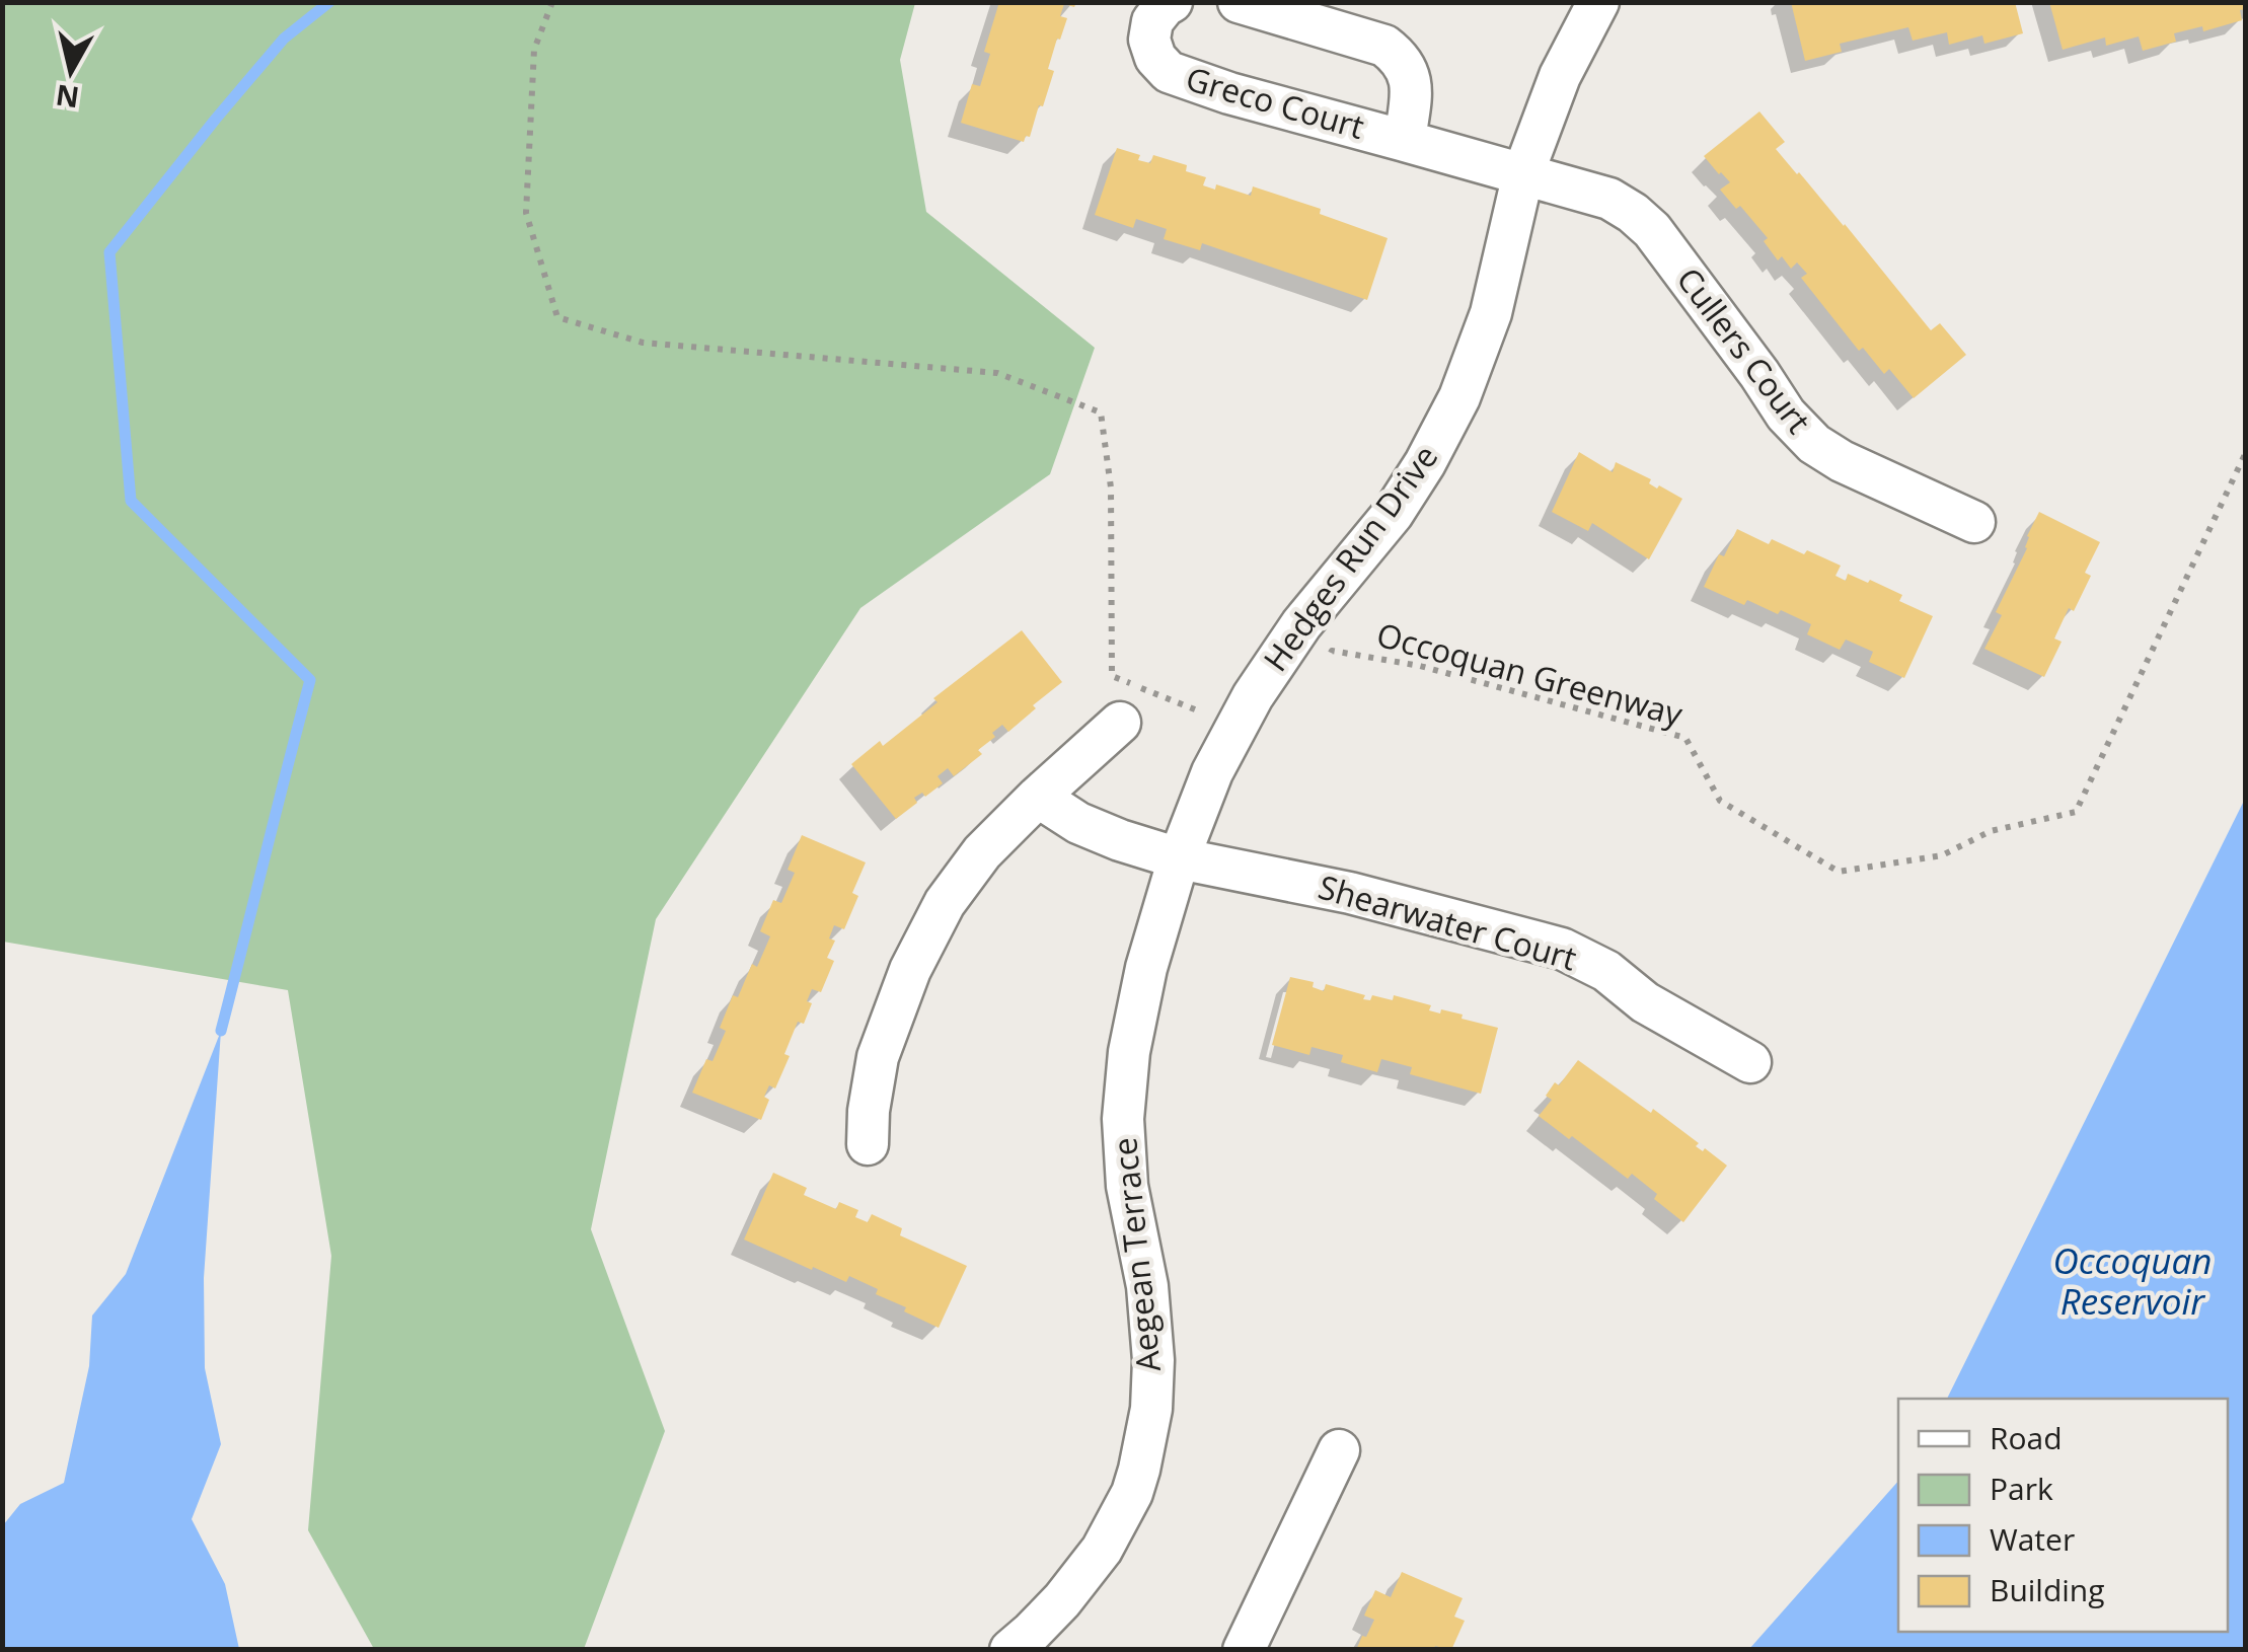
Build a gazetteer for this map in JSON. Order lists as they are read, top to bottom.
{
  "streets": {
    "street": [
      "Greco Court",
      "Cullers Court",
      "Hedges Run Drive",
      "Shearwater Court",
      "Aegean Terrace"
    ],
    "path": ["Occoquan Greenway"]
  },
  "crossings": [
    ["Greco Court", "Cullers Court"],
    ["Greco Court", "Hedges Run Drive"],
    ["Cullers Court", "Hedges Run Drive"],
    ["Hedges Run Drive", "Shearwater Court"],
    ["Hedges Run Drive", "Aegean Terrace"]
  ],
  "water": ["Occoquan Reservoir"],
  "legend": [
    "Road",
    "Park",
    "Water",
    "Building"
  ],
  "north": "bottom"
}
